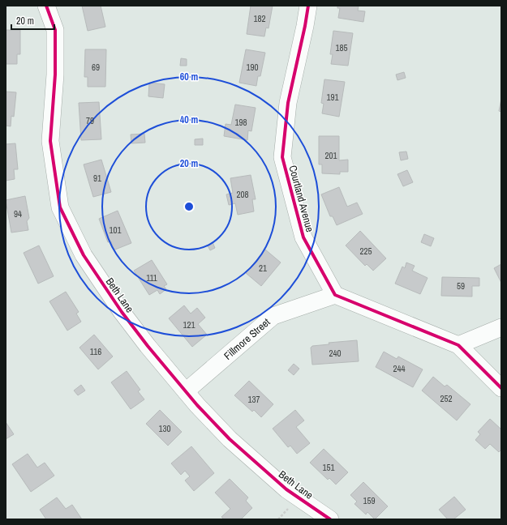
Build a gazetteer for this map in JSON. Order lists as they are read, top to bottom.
{
  "streets": {
    "street": ["Courtland Avenue", "Beth Lane", "Fillmore Street"]
  },
  "crossings": [
    ["Courtland Avenue", "Fillmore Street"],
    ["Beth Lane", "Fillmore Street"]
  ],
  "house_numbers": [
    "182",
    "185",
    "69",
    "190",
    "191",
    "79",
    "198",
    "201",
    "91",
    "208",
    "94",
    "101",
    "225",
    "21",
    "111",
    "59",
    "121",
    "116",
    "240",
    "244",
    "252",
    "137",
    "130",
    "151",
    "159"
  ],
  "scale_bar": "20 m",
  "rings": ["60 m", "40 m", "20 m"]
}
